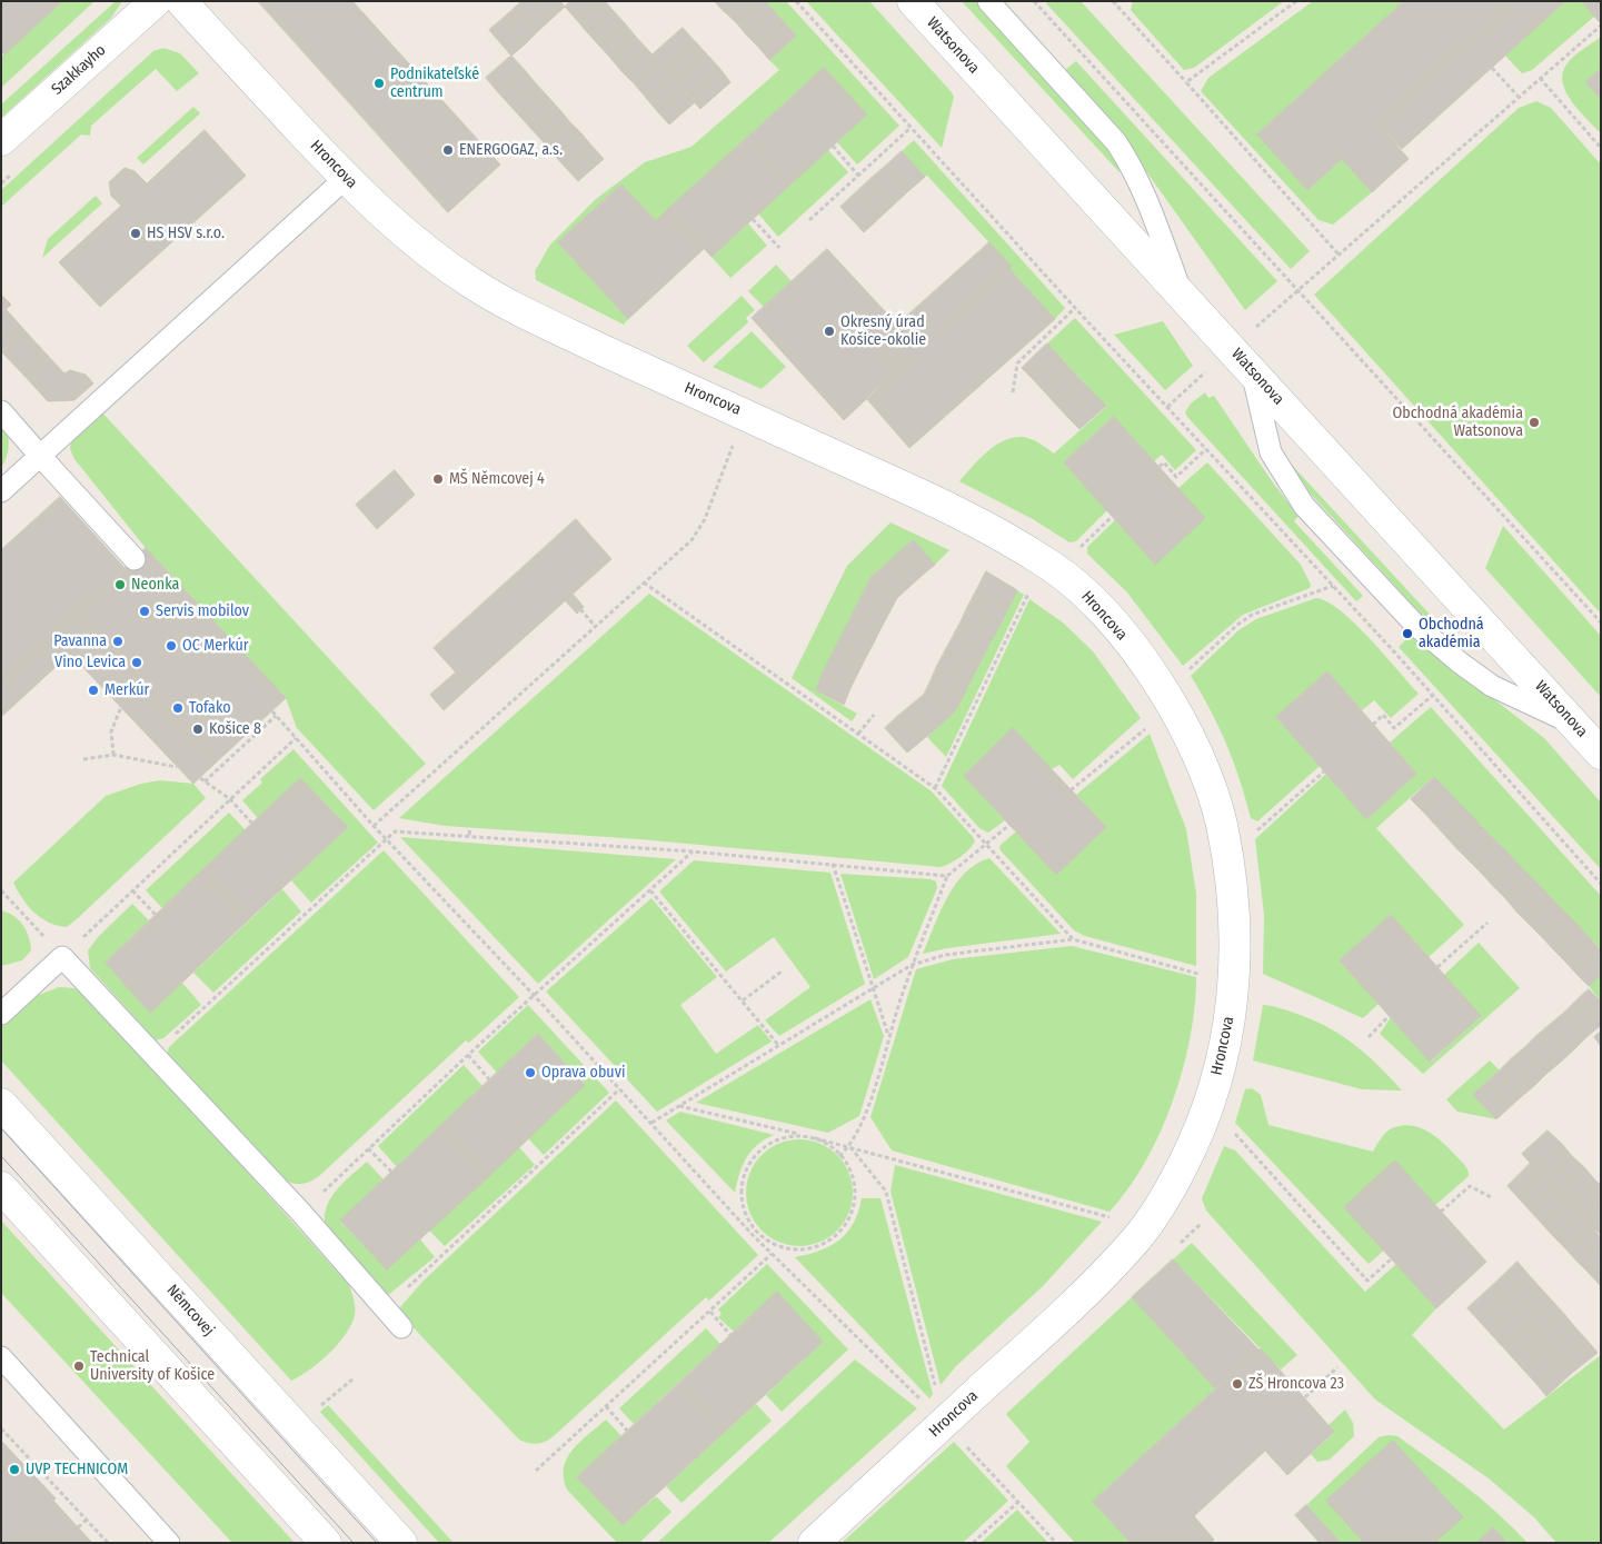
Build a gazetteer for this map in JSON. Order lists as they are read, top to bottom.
{
  "streets": {
    "street": [
      "Watsonova",
      "Szakkayho",
      "Hroncova",
      "Němcovej"
    ]
  },
  "places": [
    "Podnikateľské centrum",
    "ENERGOGAZ, a.s.",
    "HS HSV s.r.o.",
    "Okresný úrad Košice-okolie",
    "Obchodná akadémia Watsonova",
    "MŠ Němcovej 4",
    "Neonka",
    "Servis mobilov",
    "Obchodná akadémia",
    "Pavanna",
    "OC Merkúr",
    "Vino Levica",
    "Merkúr",
    "Tofako",
    "Košice 8",
    "Oprava obuvi",
    "Technical University of Košice",
    "ZŠ Hroncova 23",
    "UVP TECHNICOM"
  ]
}
